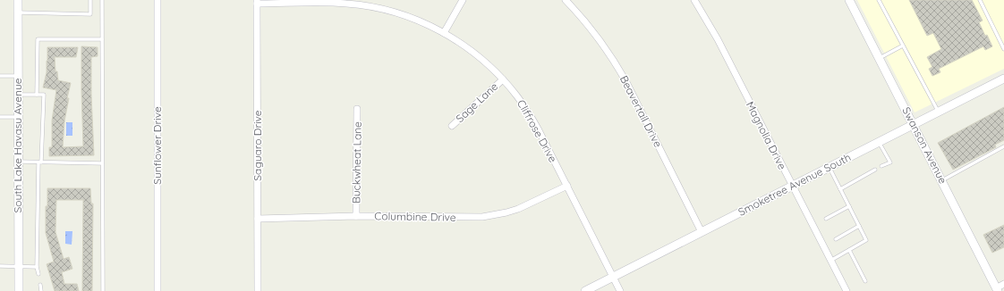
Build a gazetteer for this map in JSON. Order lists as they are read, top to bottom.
{
  "streets": {
    "street": [
      "Sage Lane",
      "Beavertail Drive",
      "Cliffrose Drive",
      "Magnolia Drive",
      "South Lake Havasu Avenue",
      "Sunflower Drive",
      "Saguaro Drive",
      "Swanson Avenue",
      "Buckwheat Lane",
      "Smoketree Avenue South",
      "Columbine Drive"
    ]
  },
  "crossings": [
    ["Sage Lane", "Cliffrose Drive"],
    ["Beavertail Drive", "Smoketree Avenue South"],
    ["Cliffrose Drive", "Saguaro Drive"],
    ["Cliffrose Drive", "Smoketree Avenue South"],
    ["Cliffrose Drive", "Columbine Drive"],
    ["Magnolia Drive", "Smoketree Avenue South"],
    ["Saguaro Drive", "Columbine Drive"],
    ["Swanson Avenue", "Smoketree Avenue South"],
    ["Buckwheat Lane", "Columbine Drive"]
  ]
}
